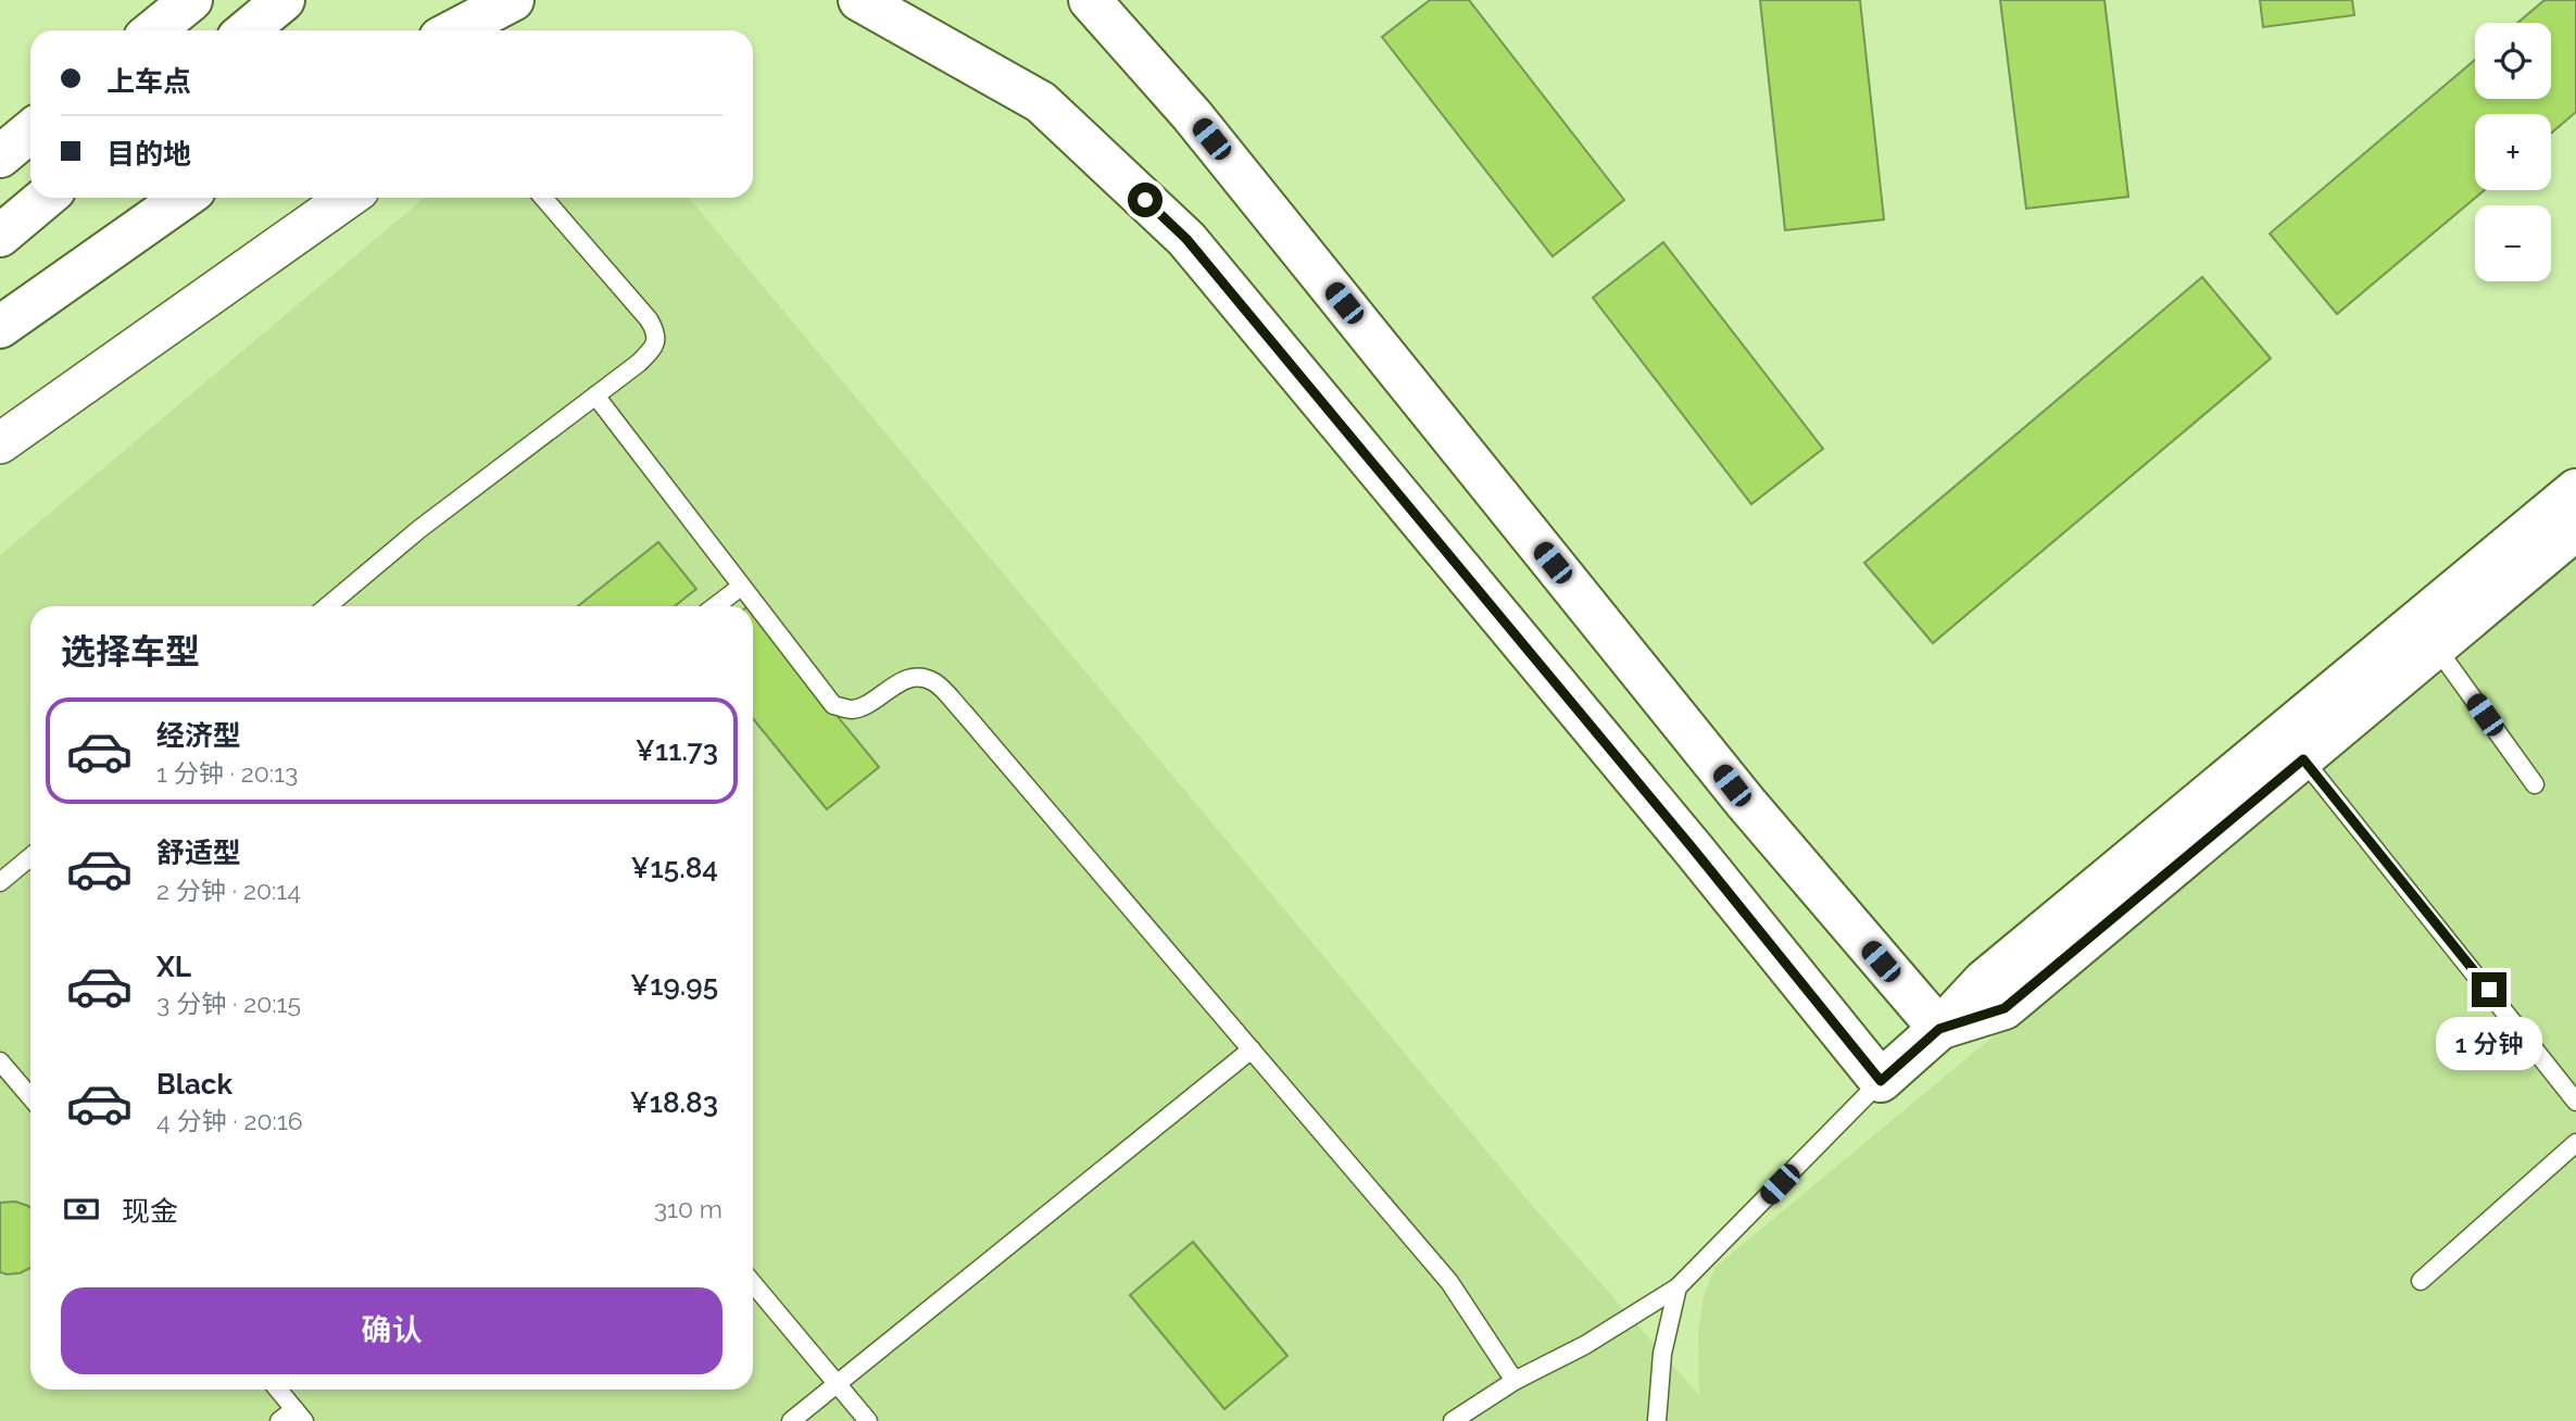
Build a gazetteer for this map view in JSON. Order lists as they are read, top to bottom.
{
  "page": {
    "map_buttons": ["+", "−"],
    "banner": ["上车点", "目的地"],
    "heading": "选择车型",
    "list": [
      {
        "name": "经济型",
        "note": "1 分钟 · 20:13",
        "value": "¥11.73"
      },
      {
        "name": "舒适型",
        "note": "2 分钟 · 20:14",
        "value": "¥15.84"
      },
      {
        "name": "XL",
        "note": "3 分钟 · 20:15",
        "value": "¥19.95"
      },
      {
        "name": "Black",
        "note": "4 分钟 · 20:16",
        "value": "¥18.83"
      }
    ],
    "bubble": "1 分钟",
    "pay": ["现金", "310 m"],
    "buttons": "确认"
  }
}
